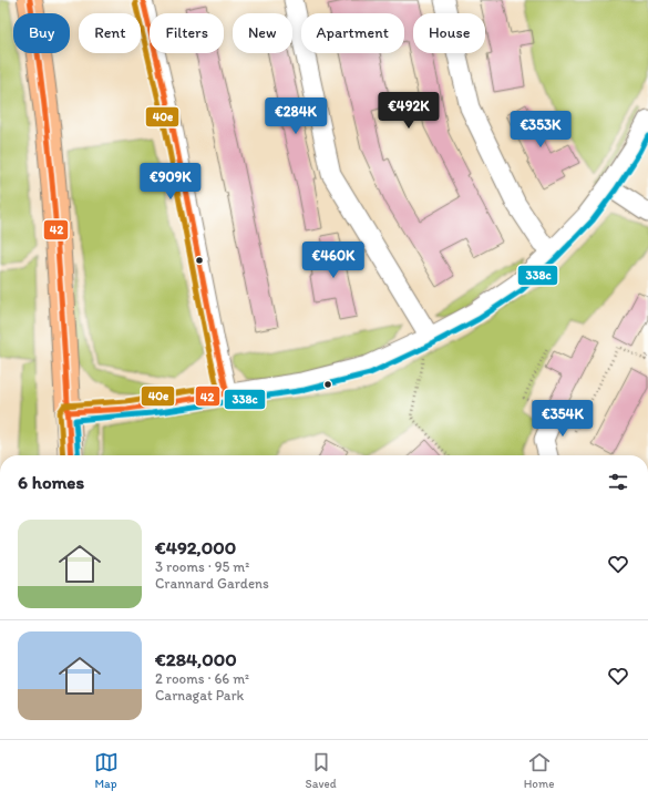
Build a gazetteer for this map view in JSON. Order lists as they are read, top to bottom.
{
  "lines": ["transit line 42", "transit line 40e", "transit line 338c"],
  "page": {
    "chip": [
      "Buy",
      "Rent",
      "Filters",
      "New",
      "Apartment",
      "House"
    ],
    "price": [
      "€492K",
      "€284K",
      "€353K",
      "€909K",
      "€460K",
      "€354K"
    ],
    "heading": "6 homes",
    "list": [
      {
        "name": "€492,000",
        "note": "3 rooms · 95 m² · Crannard Gardens"
      },
      {
        "name": "€284,000",
        "note": "2 rooms · 66 m² · Carnagat Park"
      }
    ],
    "tabs": ["Map", "Saved", "Home"]
  }
}
